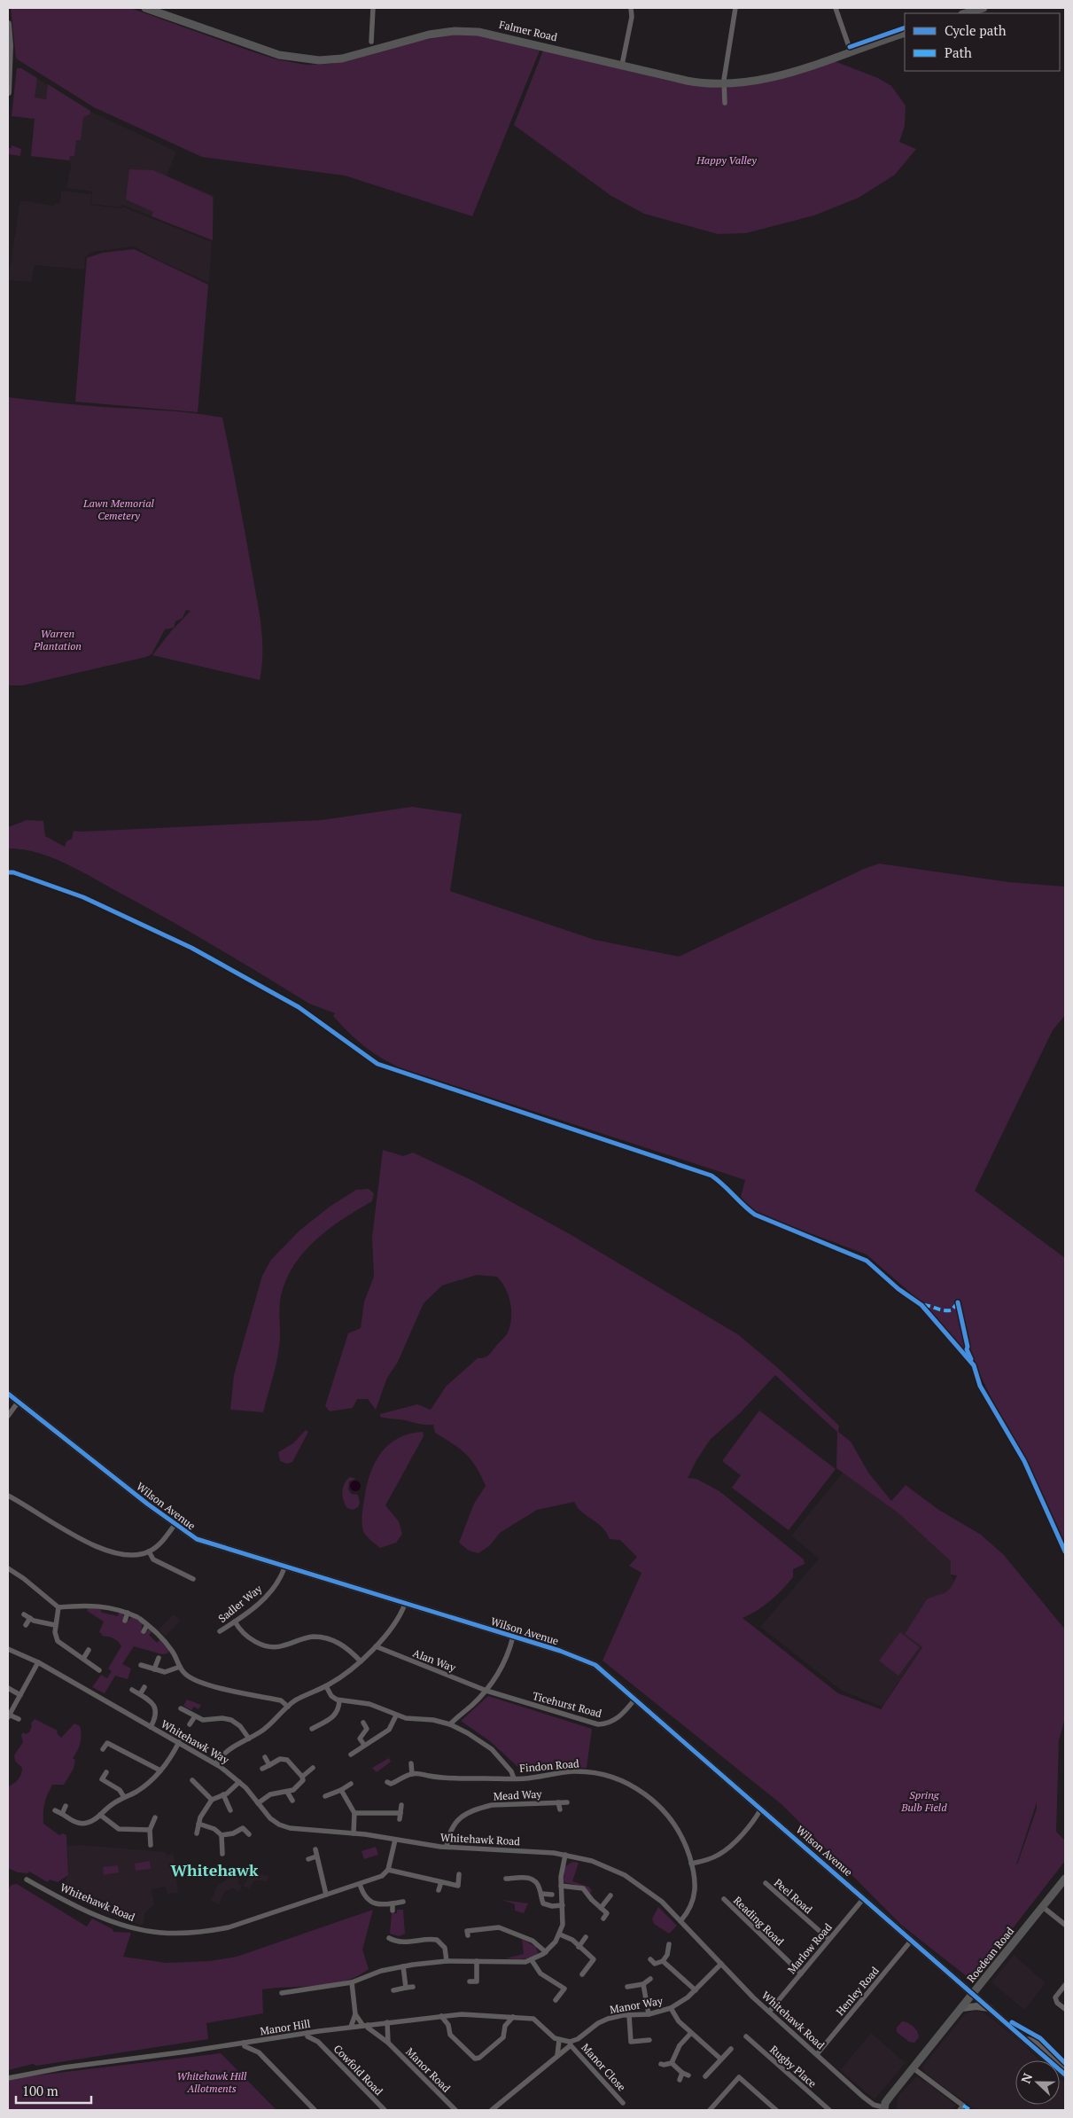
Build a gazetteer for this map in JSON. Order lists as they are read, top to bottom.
{
  "streets": {
    "main road": ["Falmer Road", "Roedean Road"],
    "street": [
      "Wilson Avenue",
      "Sadler Way",
      "Alan Way",
      "Ticehurst Road",
      "Whitehawk Way",
      "Findon Road",
      "Mead Way",
      "Whitehawk Road",
      "Peel Road",
      "Reading Road",
      "Marlow Road",
      "Henley Road",
      "Manor Way",
      "Manor Hill",
      "Rugby Place",
      "Manor Close",
      "Cowfold Road",
      "Manor Road"
    ]
  },
  "crossings": [
    ["Wilson Avenue", "Sadler Way"],
    ["Wilson Avenue", "Ticehurst Road"],
    ["Wilson Avenue", "Marlow Road"],
    ["Wilson Avenue", "Roedean Road"],
    ["Wilson Avenue", "Henley Road"],
    ["Alan Way", "Ticehurst Road"],
    ["Whitehawk Way", "Whitehawk Road"],
    ["Findon Road", "Whitehawk Road"],
    ["Mead Way", "Whitehawk Road"],
    ["Whitehawk Road", "Marlow Road"],
    ["Whitehawk Road", "Roedean Road"],
    ["Whitehawk Road", "Henley Road"],
    ["Whitehawk Road", "Manor Way"],
    ["Peel Road", "Marlow Road"],
    ["Reading Road", "Marlow Road"],
    ["Manor Way", "Manor Close"],
    ["Manor Hill", "Cowfold Road"],
    ["Manor Hill", "Manor Road"]
  ],
  "districts": ["Whitehawk"],
  "parks": [
    "Happy Valley",
    "Lawn Memorial Cemetery",
    "Warren Plantation",
    "Spring Bulb Field",
    "Whitehawk Hill Allotments"
  ],
  "legend": ["Cycle path", "Path"],
  "scale_bar": "100 m",
  "north": "left"
}
